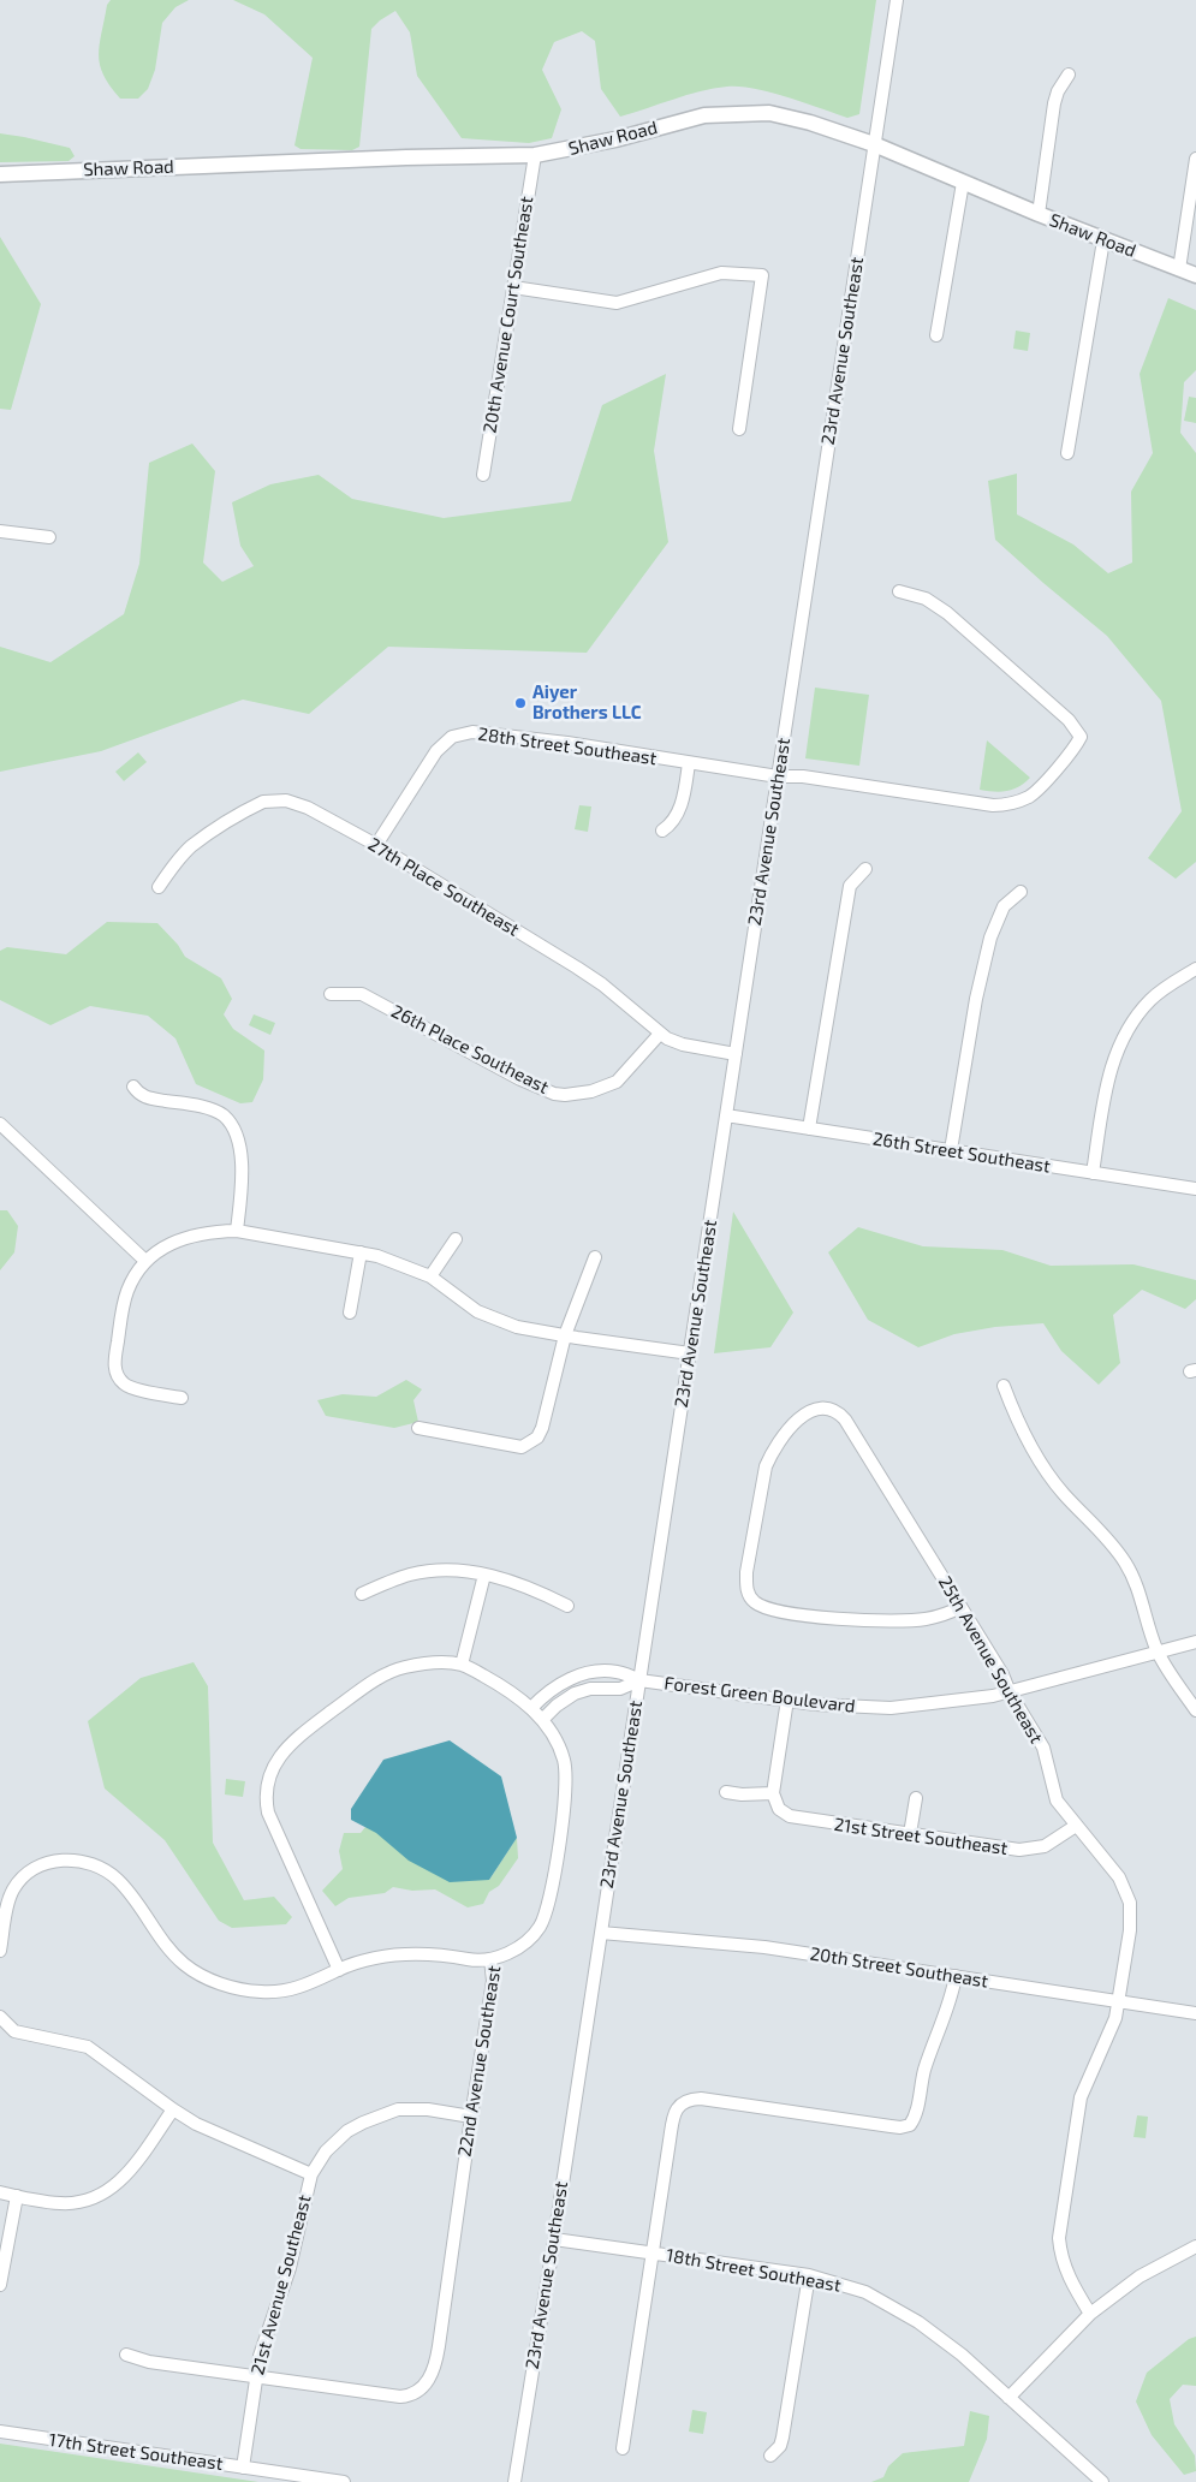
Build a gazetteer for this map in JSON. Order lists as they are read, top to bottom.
{
  "streets": {
    "main road": ["Shaw Road"],
    "street": [
      "20th Avenue Court Southeast",
      "23rd Avenue Southeast",
      "28th Street Southeast",
      "27th Place Southeast",
      "26th Place Southeast",
      "26th Street Southeast",
      "25th Avenue Southeast",
      "Forest Green Boulevard",
      "21st Street Southeast",
      "20th Street Southeast",
      "22nd Avenue Southeast",
      "18th Street Southeast",
      "21st Avenue Southeast",
      "17th Street Southeast"
    ]
  },
  "crossings": [
    ["Shaw Road", "20th Avenue Court Southeast"],
    ["Shaw Road", "23rd Avenue Southeast"],
    ["23rd Avenue Southeast", "28th Street Southeast"],
    ["23rd Avenue Southeast", "27th Place Southeast"],
    ["23rd Avenue Southeast", "26th Street Southeast"],
    ["23rd Avenue Southeast", "Forest Green Boulevard"],
    ["23rd Avenue Southeast", "20th Street Southeast"],
    ["23rd Avenue Southeast", "18th Street Southeast"],
    ["28th Street Southeast", "27th Place Southeast"],
    ["27th Place Southeast", "26th Place Southeast"],
    ["25th Avenue Southeast", "Forest Green Boulevard"],
    ["25th Avenue Southeast", "21st Street Southeast"],
    ["25th Avenue Southeast", "20th Street Southeast"],
    ["22nd Avenue Southeast", "21st Avenue Southeast"],
    ["21st Avenue Southeast", "17th Street Southeast"]
  ],
  "places": ["Aiyer Brothers LLC"]
}
